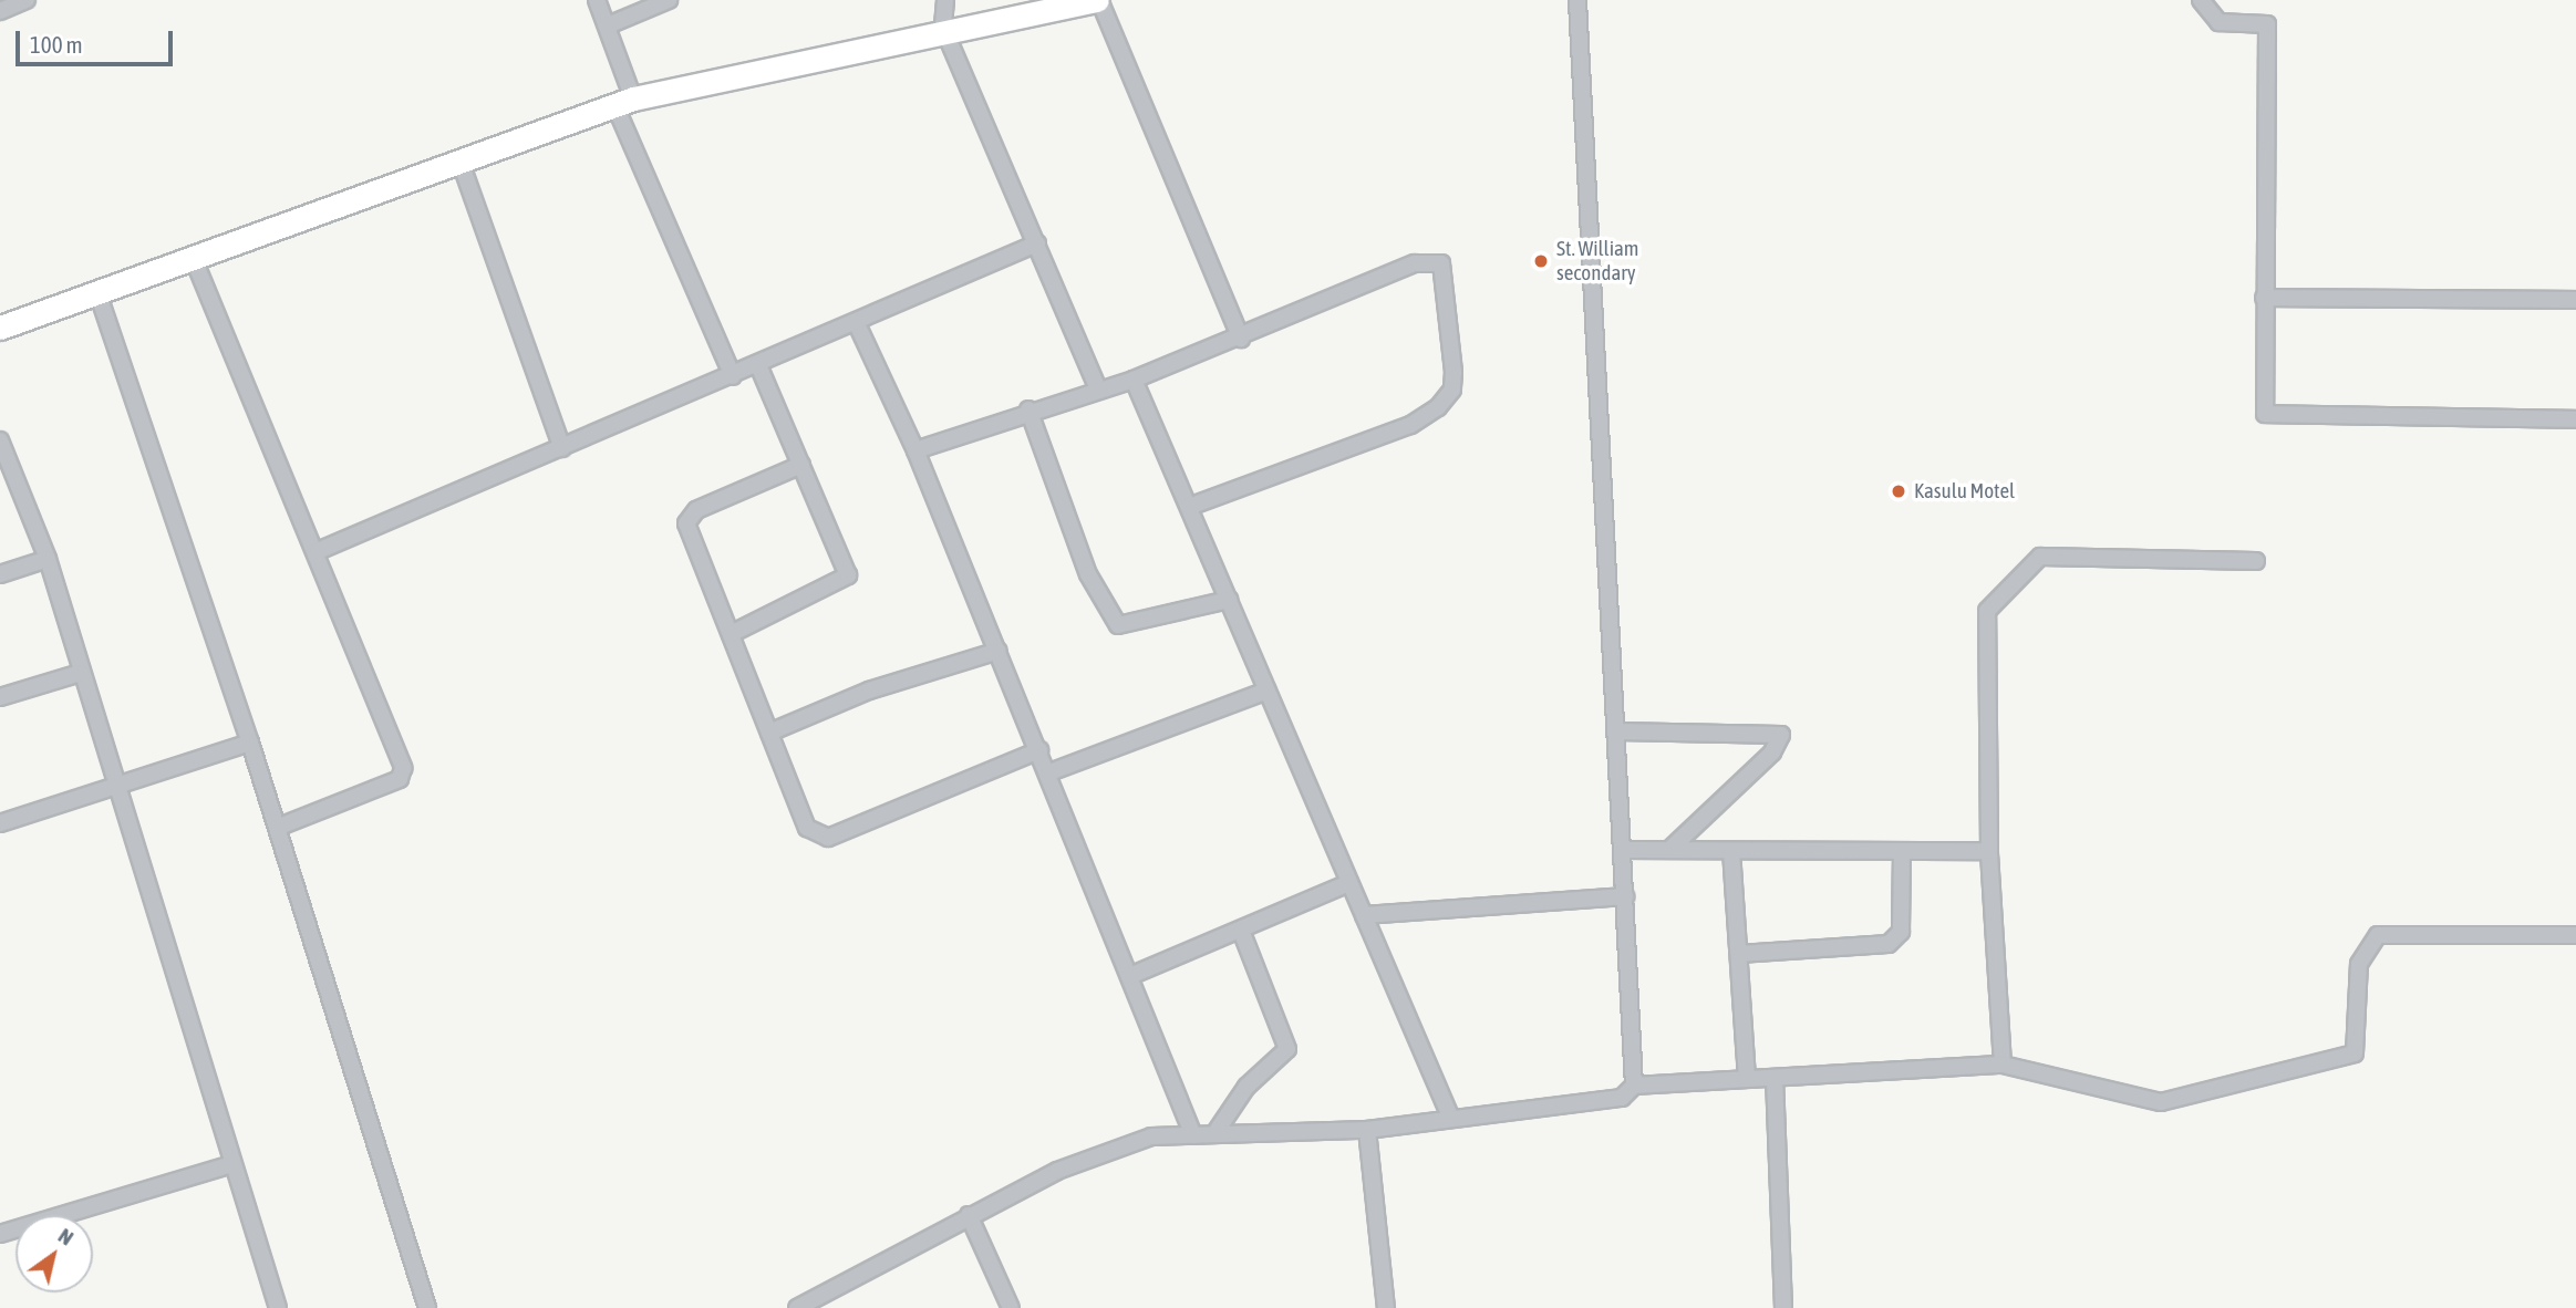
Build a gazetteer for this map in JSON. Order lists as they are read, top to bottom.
{
  "places": ["St. William secondary", "Kasulu Motel"],
  "scale_bar": "100 m",
  "north": "top right"
}
